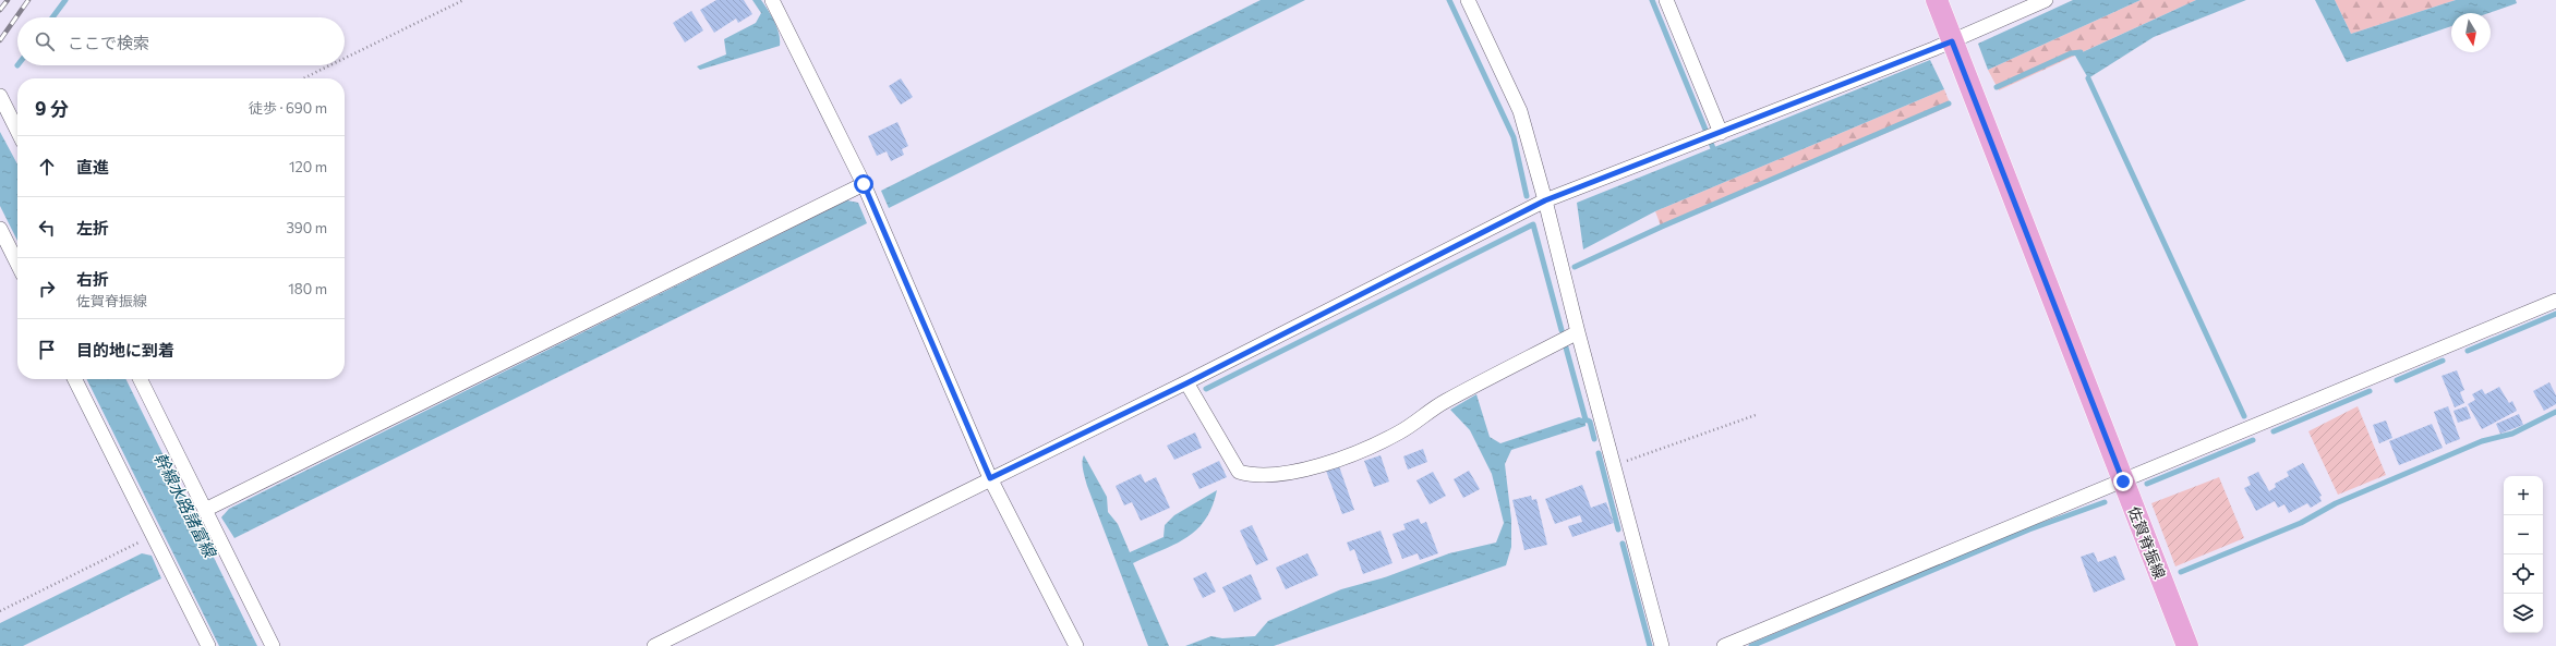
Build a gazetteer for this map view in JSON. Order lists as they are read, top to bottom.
{
  "streets": {
    "main road": ["佐賀脊振線"]
  },
  "water": ["幹線水路諸富線"],
  "north": "bottom",
  "page": {
    "search": "ここで検索",
    "heading": ["9 分", "徒歩 · 690 m"],
    "list": [
      ["直進", "120 m"],
      ["左折", "390 m"],
      ["右折", "佐賀脊振線", "180 m"],
      "目的地に到着"
    ],
    "map_buttons": ["+", "−"]
  }
}
